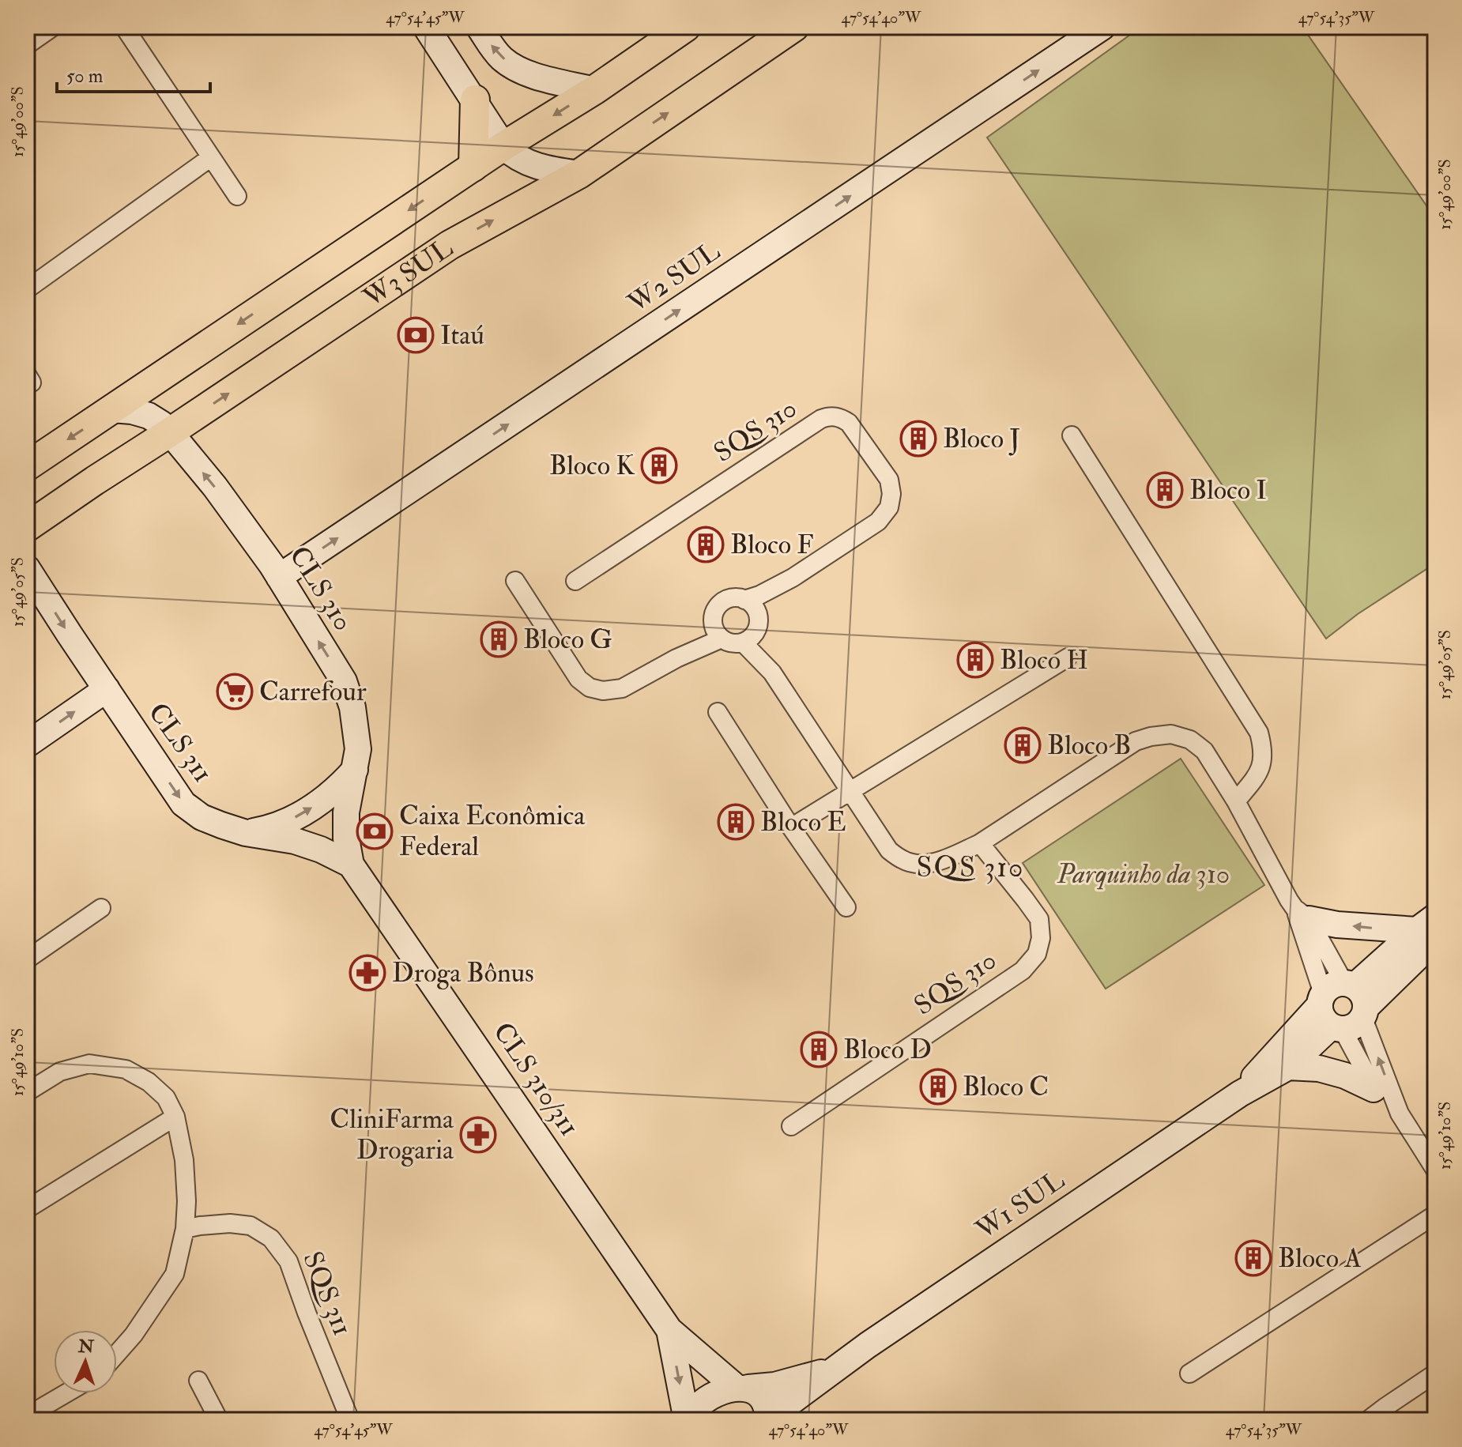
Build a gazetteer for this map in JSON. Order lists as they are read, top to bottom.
{
  "streets": {
    "main road": ["W3 SUL"],
    "street": [
      "W2 SUL",
      "SQS 310",
      "CLS 310",
      "CLS 311",
      "CLS 310/311",
      "W1 SUL",
      "SQS 311"
    ]
  },
  "crossings": [
    ["W3 SUL", "CLS 310"],
    ["W2 SUL", "CLS 310"],
    ["CLS 310", "CLS 311"],
    ["CLS 310", "CLS 310/311"],
    ["CLS 311", "CLS 310/311"],
    ["CLS 310/311", "W1 SUL"]
  ],
  "one_way": ["W2 SUL", "CLS 310", "CLS 311"],
  "districts": ["SQS 310"],
  "parks": ["Parquinho da 310"],
  "places": {
    "bank": ["Itaú", "Caixa Econômica Federal"],
    "building": [
      "Bloco J",
      "Bloco K",
      "Bloco I",
      "Bloco F",
      "Bloco G",
      "Bloco H",
      "Bloco B",
      "Bloco E",
      "Bloco D",
      "Bloco C",
      "Bloco A"
    ],
    "supermarket": ["Carrefour"],
    "pharmacy": ["Droga Bônus", "CliniFarma Drogaria"]
  },
  "scale_bar": "50 m",
  "north": "top",
  "coordinates": [
    "47°54'45\"W",
    "47°54'40\"W",
    "47°54'35\"W",
    "15°49'00\"S",
    "15°49'05\"S",
    "15°49'10\"S"
  ]
}
